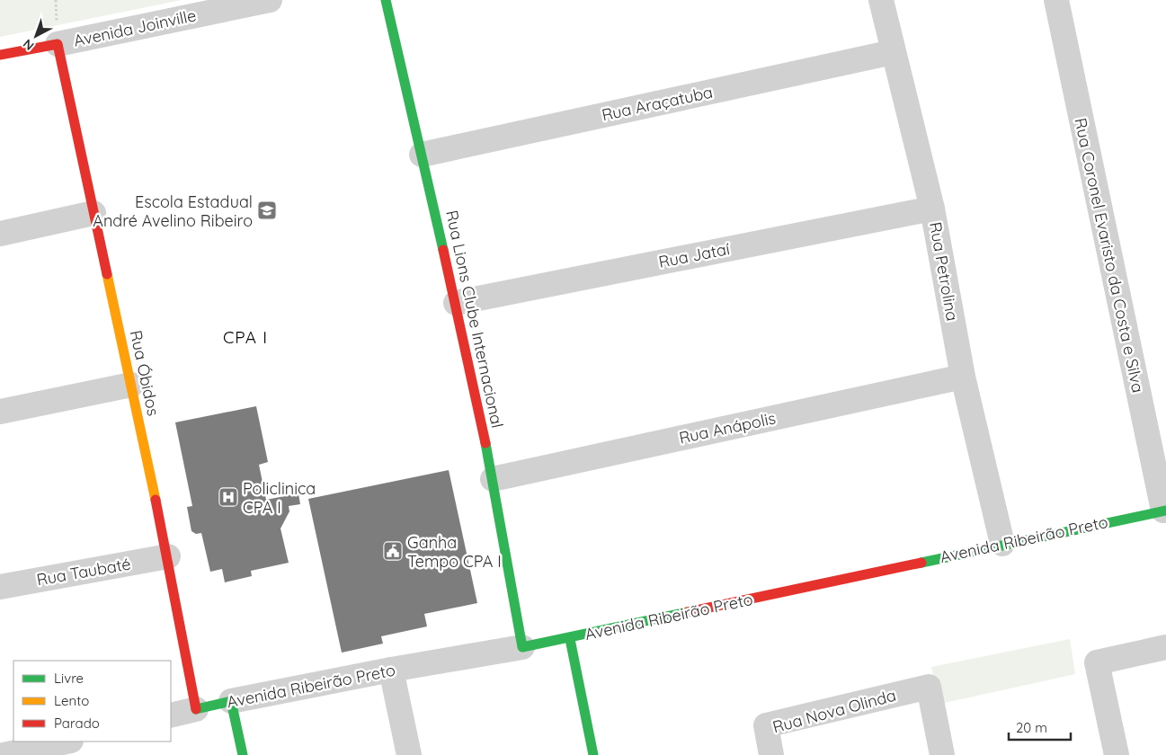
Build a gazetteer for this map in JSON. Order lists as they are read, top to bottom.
{
  "streets": {
    "street": [
      "Avenida Joinville",
      "Rua Araçatuba",
      "Rua Jataí",
      "Rua Coronel Evaristo da Costa e Silva",
      "Rua Petrolina",
      "Rua Lions Clube Internacional",
      "Rua Óbidos",
      "Rua Anápolis",
      "Avenida Ribeirão Preto",
      "Rua Taubaté",
      "Rua Nova Olinda"
    ]
  },
  "crossings": [
    ["Avenida Joinville", "Rua Óbidos"],
    ["Rua Araçatuba", "Rua Petrolina"],
    ["Rua Araçatuba", "Rua Lions Clube Internacional"],
    ["Rua Jataí", "Rua Petrolina"],
    ["Rua Jataí", "Rua Lions Clube Internacional"],
    ["Rua Coronel Evaristo da Costa e Silva", "Avenida Ribeirão Preto"],
    ["Rua Petrolina", "Rua Anápolis"],
    ["Rua Petrolina", "Avenida Ribeirão Preto"],
    ["Rua Lions Clube Internacional", "Rua Anápolis"],
    ["Rua Lions Clube Internacional", "Avenida Ribeirão Preto"],
    ["Rua Óbidos", "Avenida Ribeirão Preto"],
    ["Rua Óbidos", "Rua Taubaté"]
  ],
  "districts": ["CPA I"],
  "places": {
    "school or university": ["Escola Estadual André Avelino Ribeiro"],
    "hospital": ["Policlinica CPA I"],
    "public building": ["Ganha Tempo CPA I"]
  },
  "legend": ["Livre", "Lento", "Parado"],
  "scale_bar": "20 m",
  "north": "bottom left"
}
